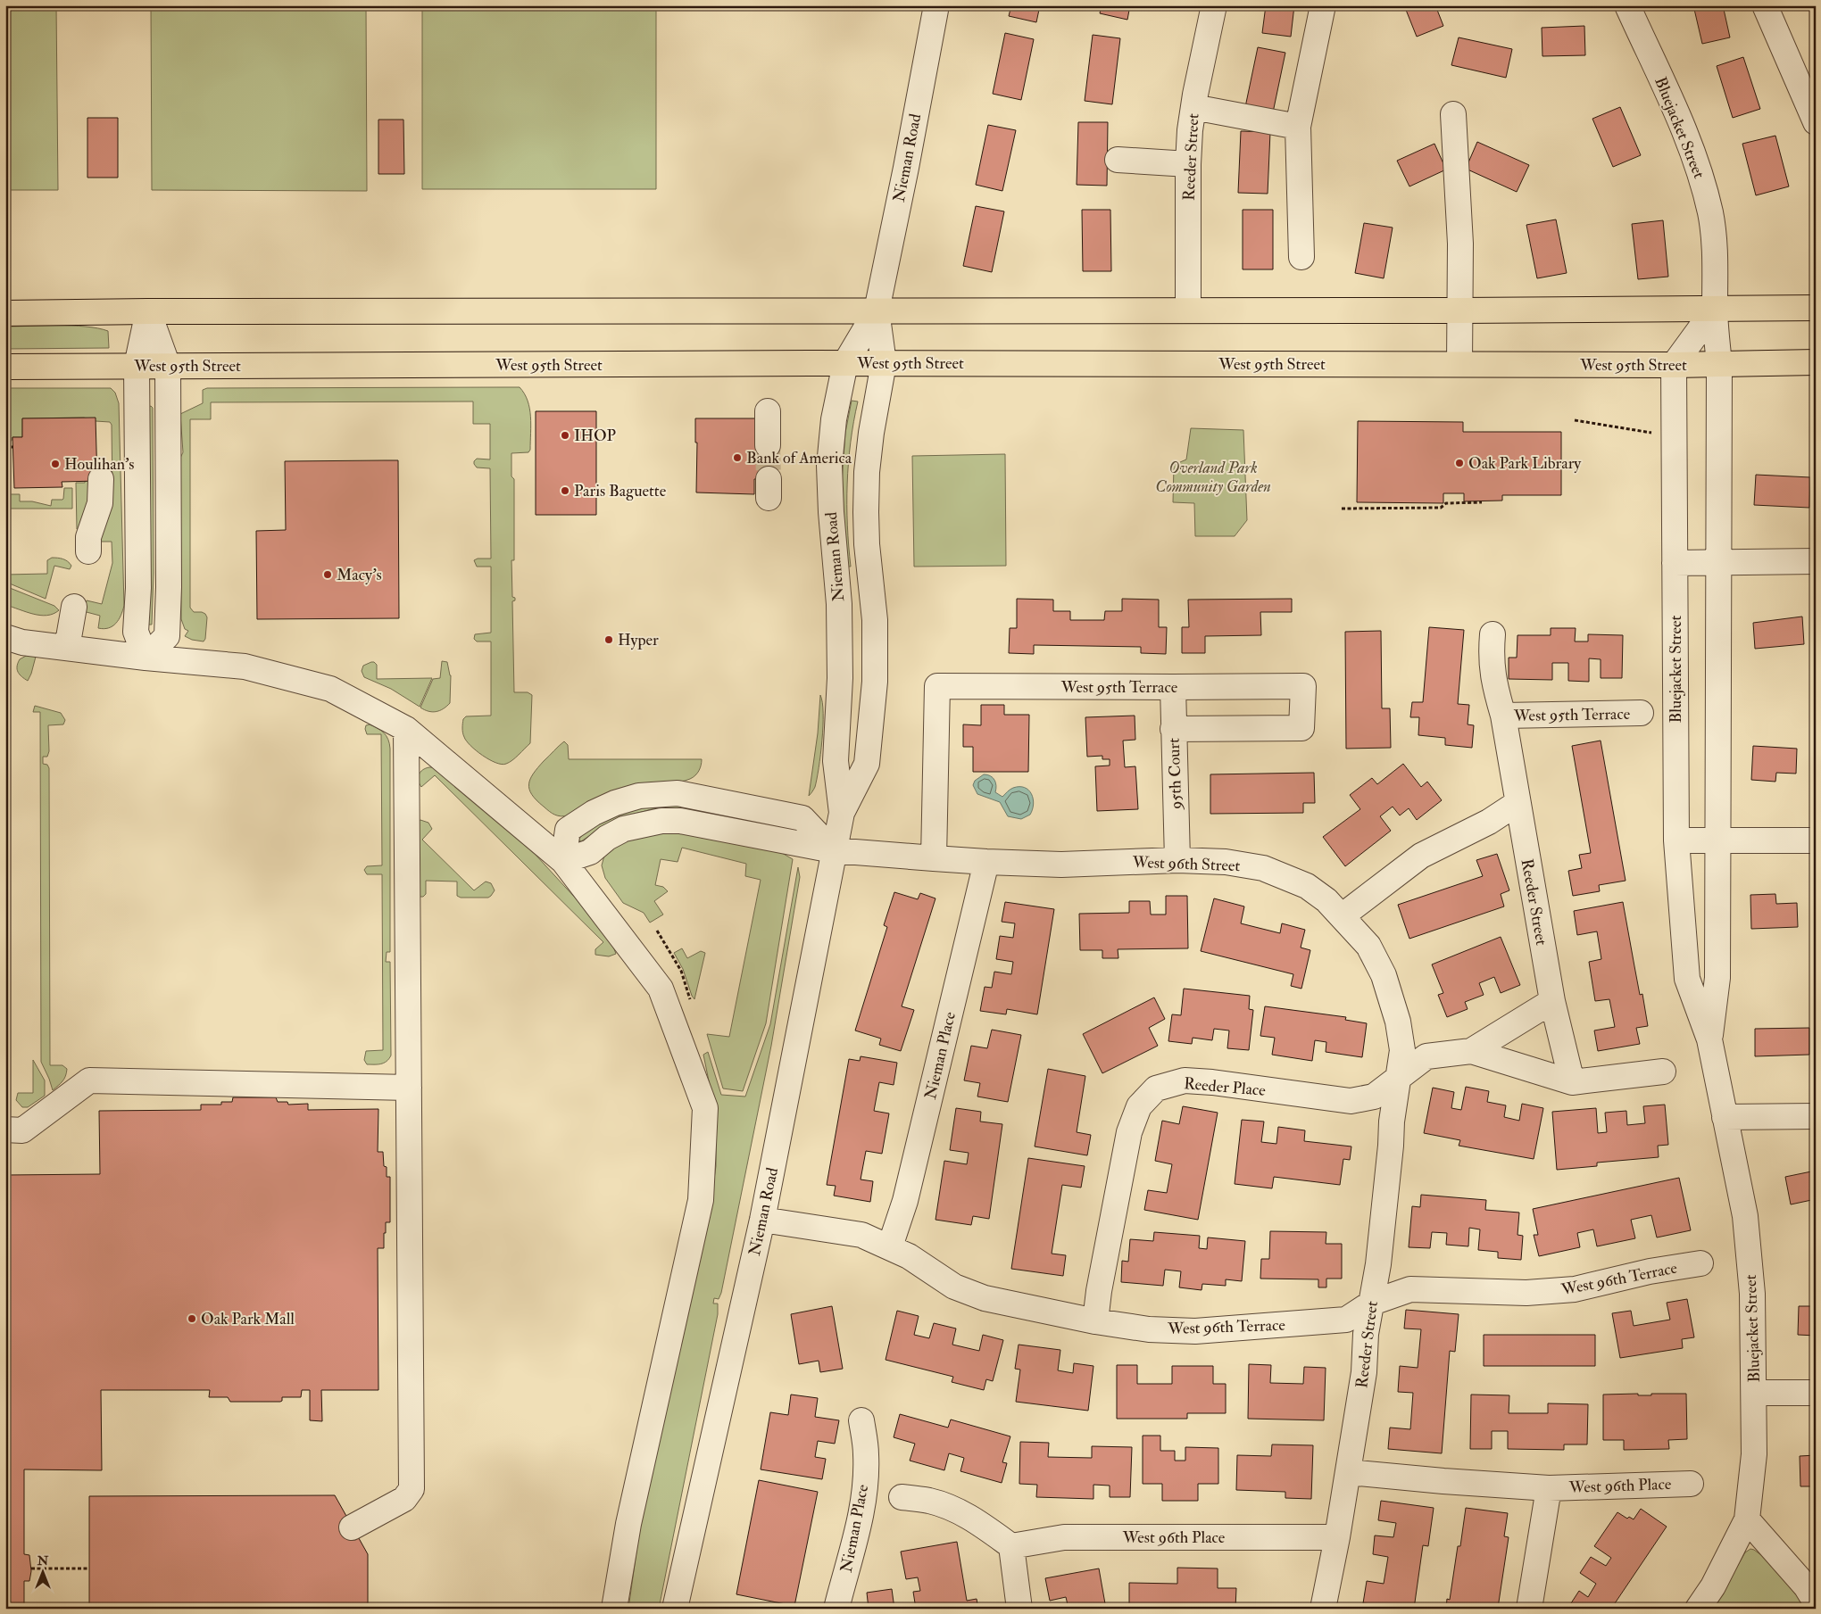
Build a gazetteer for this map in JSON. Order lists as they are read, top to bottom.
{
  "streets": {
    "main road": ["West 95th Street"],
    "street": [
      "Bluejacket Street",
      "Reeder Street",
      "Nieman Road",
      "West 95th Terrace",
      "95th Court",
      "West 96th Street",
      "Nieman Place",
      "Reeder Place",
      "West 96th Terrace",
      "West 96th Place"
    ]
  },
  "crossings": [
    ["Bluejacket Street", "West 95th Street"],
    ["Reeder Street", "West 95th Terrace"],
    ["Reeder Street", "West 96th Street"],
    ["Reeder Street", "Reeder Place"],
    ["Reeder Street", "West 96th Terrace"],
    ["Reeder Street", "West 96th Place"],
    ["Nieman Road", "West 95th Street"],
    ["Nieman Road", "West 96th Street"],
    ["Nieman Road", "West 96th Terrace"],
    ["West 95th Terrace", "95th Court"],
    ["West 95th Terrace", "West 96th Street"],
    ["95th Court", "West 96th Street"],
    ["West 96th Street", "Nieman Place"],
    ["Nieman Place", "West 96th Terrace"],
    ["Reeder Place", "West 96th Terrace"]
  ],
  "parks": ["Overland Park Community Garden"],
  "places": [
    "IHOP",
    "Bank of America",
    "Oak Park Library",
    "Houlihan's",
    "Paris Baguette",
    "Macy's",
    "Hyper",
    "Oak Park Mall"
  ],
  "north": "top"
}
